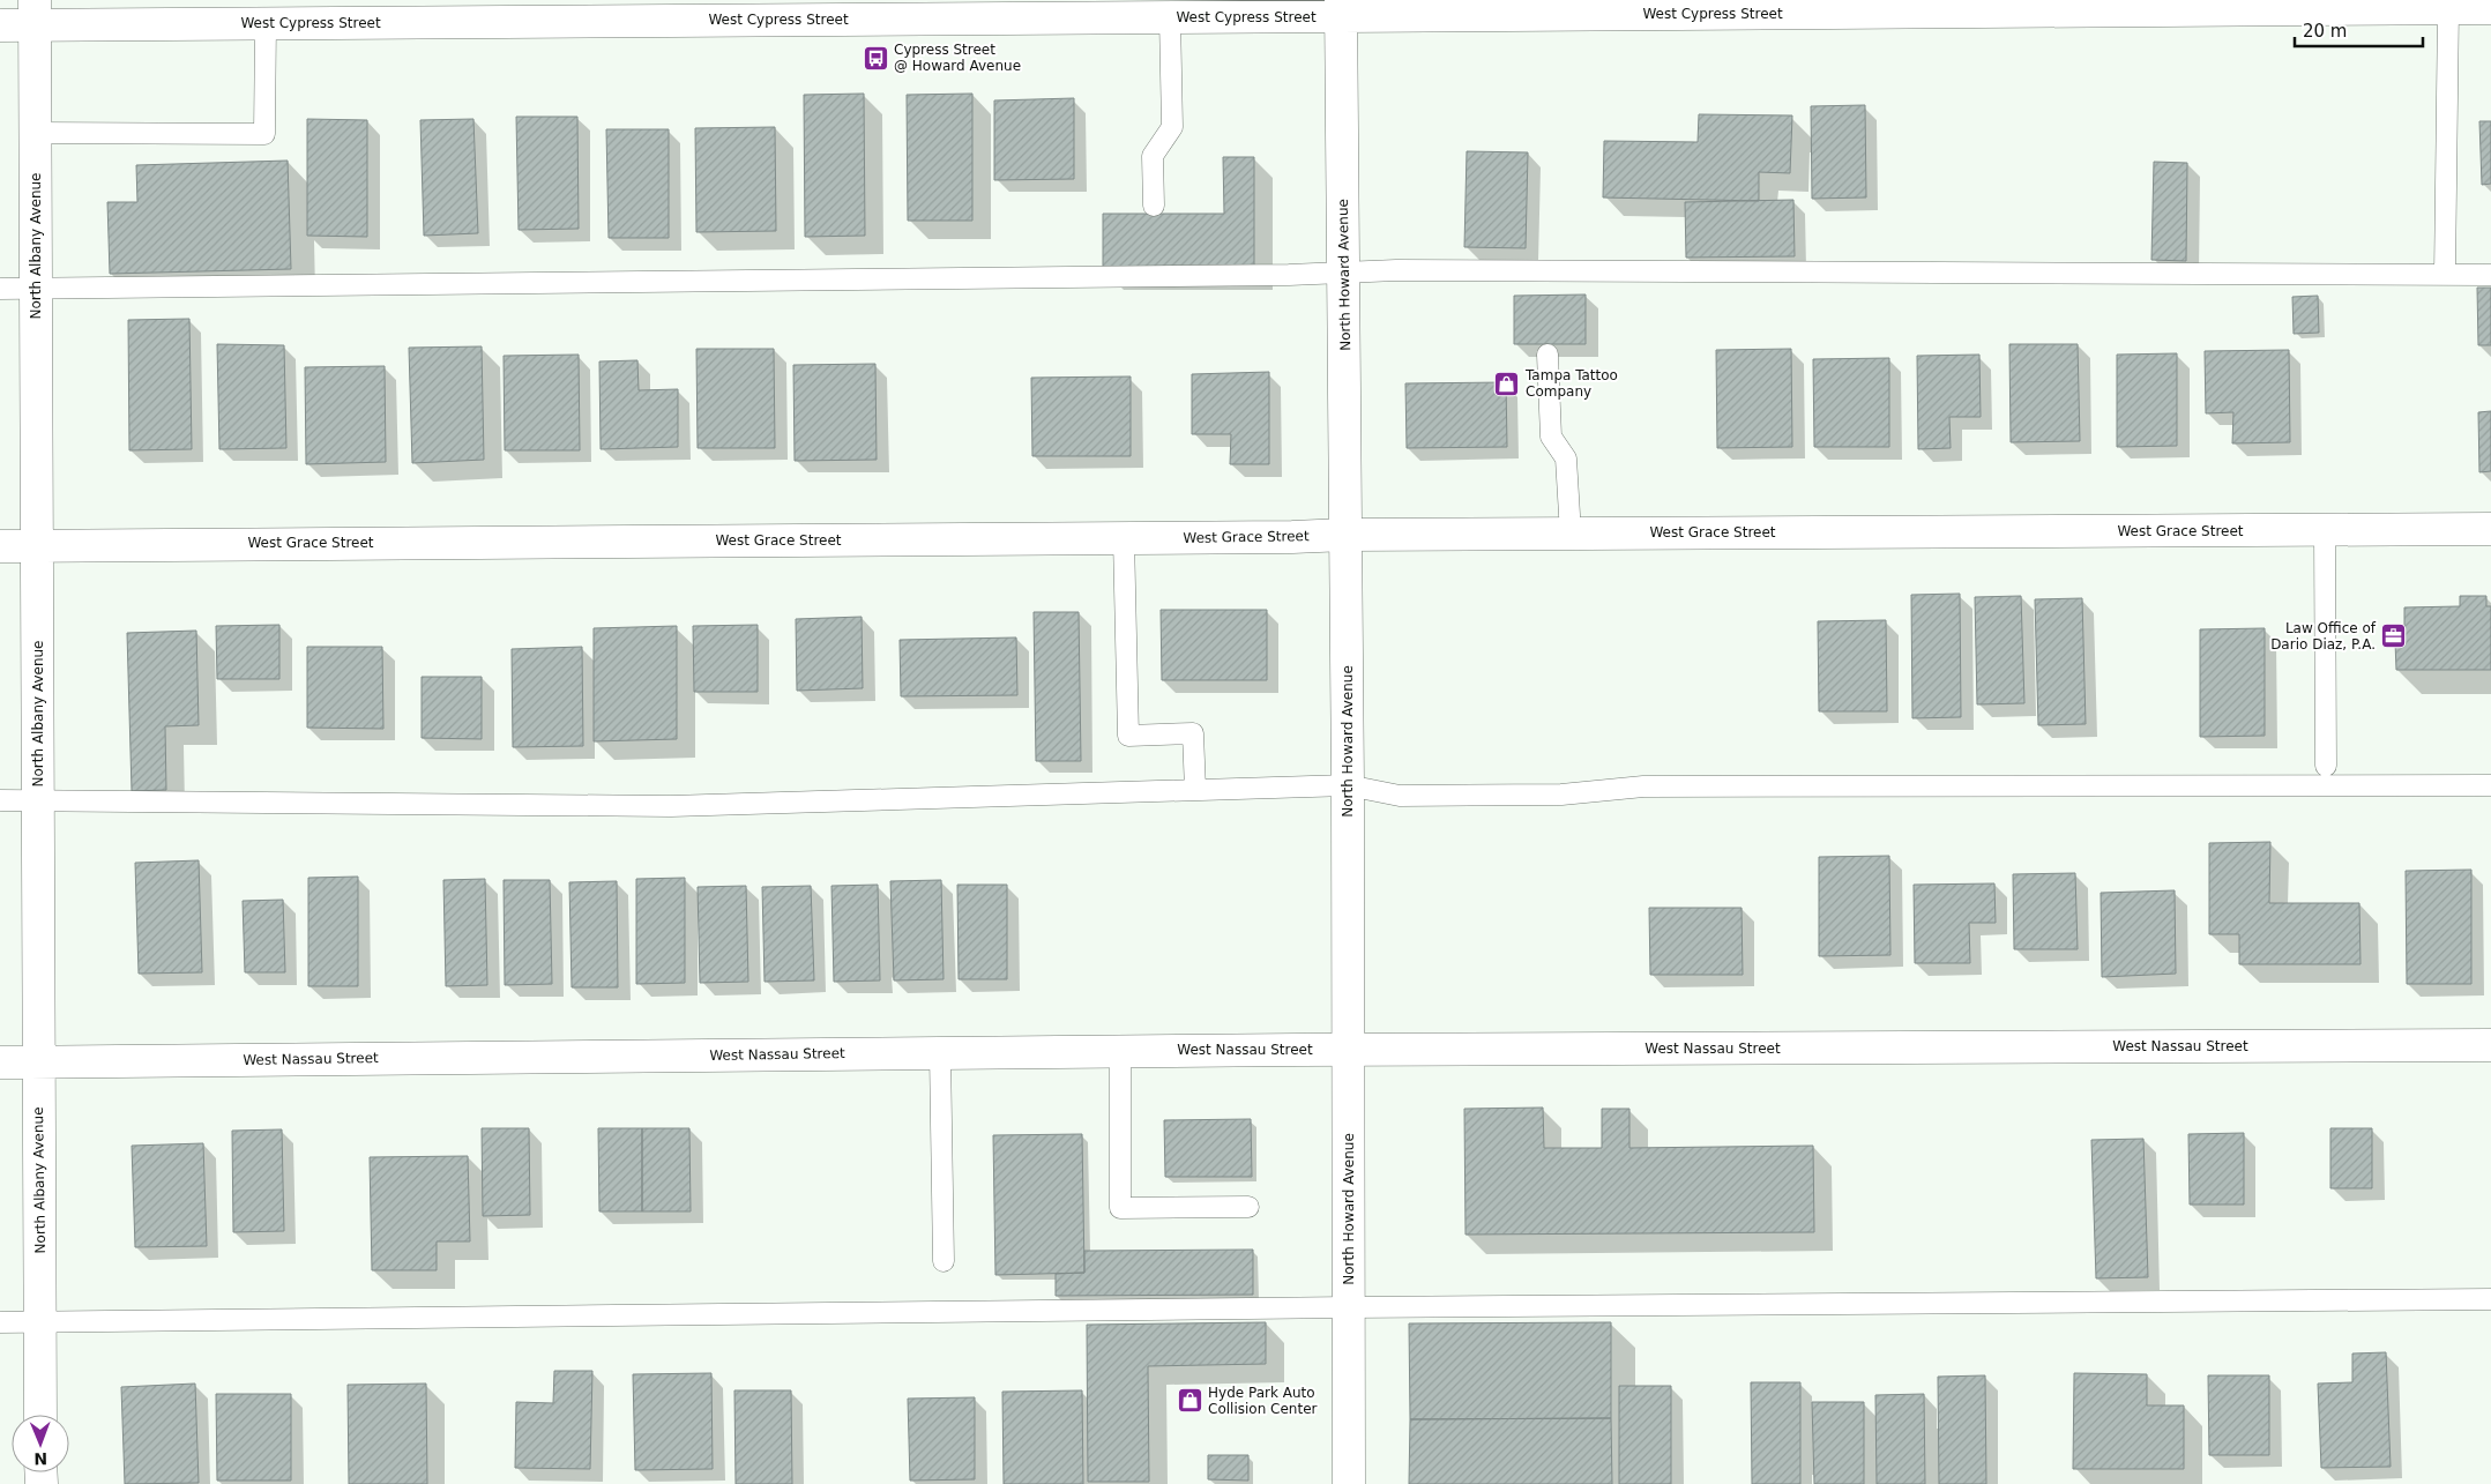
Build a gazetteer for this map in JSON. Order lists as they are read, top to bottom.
{
  "streets": {
    "street": [
      "West Cypress Street",
      "North Albany Avenue",
      "North Howard Avenue",
      "West Grace Street",
      "West Nassau Street"
    ]
  },
  "crossings": [
    ["West Cypress Street", "North Albany Avenue"],
    ["West Cypress Street", "North Howard Avenue"],
    ["North Albany Avenue", "West Grace Street"],
    ["North Albany Avenue", "West Nassau Street"],
    ["North Howard Avenue", "West Grace Street"],
    ["North Howard Avenue", "West Nassau Street"]
  ],
  "places": {
    "bus stop": ["Cypress Street @ Howard Avenue"],
    "shop": ["Tampa Tattoo Company", "Hyde Park Auto Collision Center"],
    "office": ["Law Office of Dario Diaz, P.A."]
  },
  "scale_bar": "20 m",
  "north": "bottom"
}
